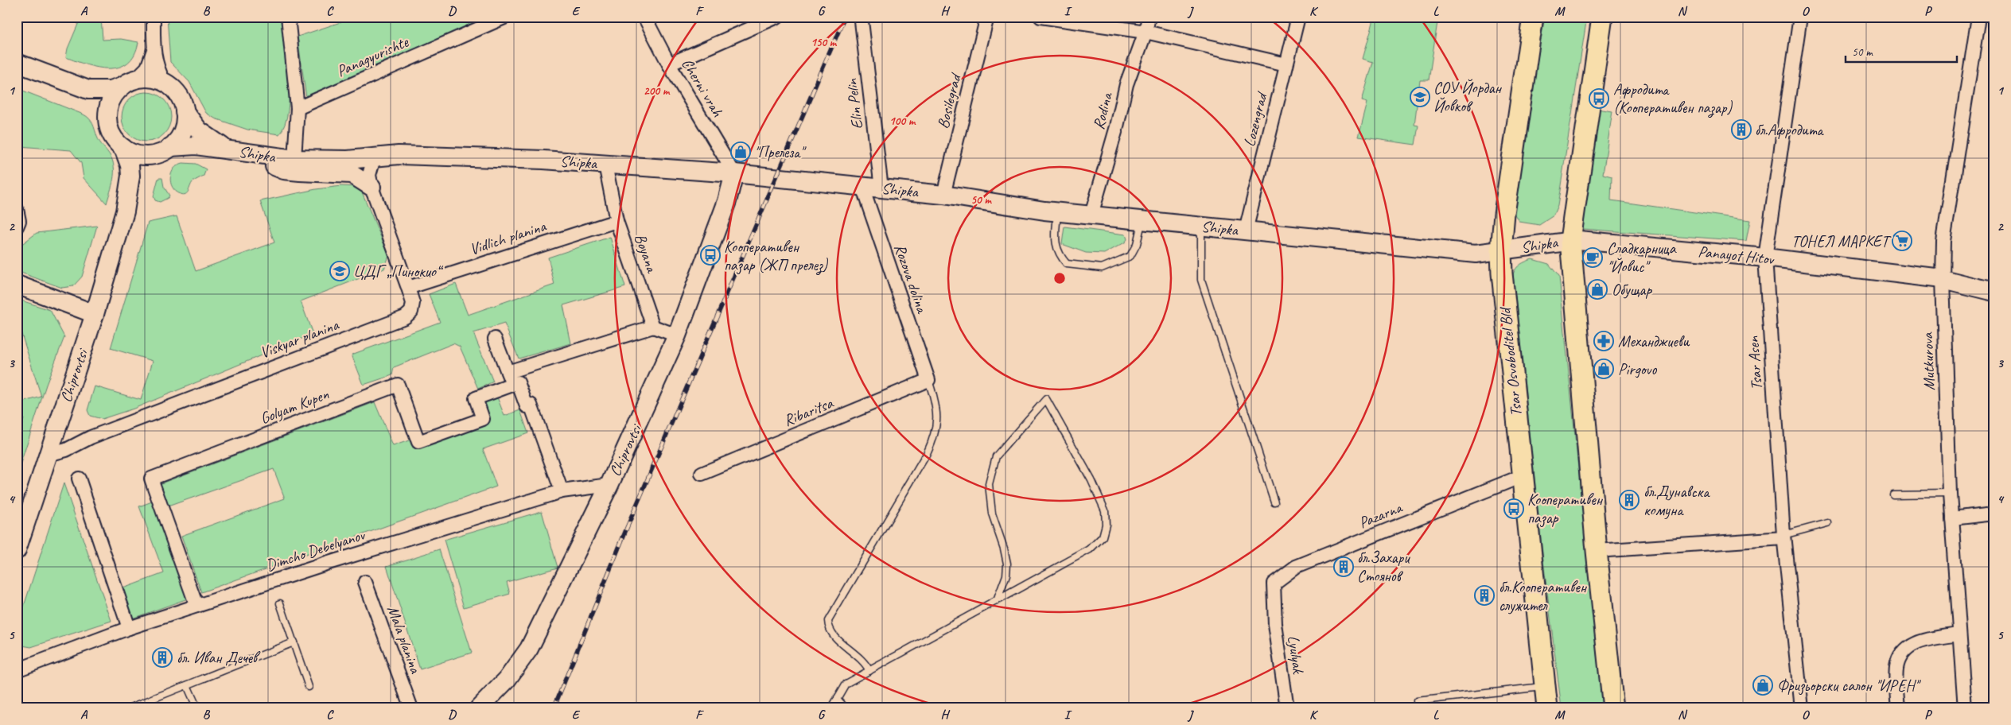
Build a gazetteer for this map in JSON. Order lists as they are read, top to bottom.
{
  "streets": {
    "main road": [
      "Shipka",
      "Panayot Hitov",
      "Tsar Osvoboditel Bld",
      "Chiprovtsi"
    ],
    "street": [
      "Panagyurishte",
      "Cherni vrah",
      "Bosilegrad",
      "Elin Pelin",
      "Rodina",
      "Lozengrad",
      "Vidlich planina",
      "Boyana",
      "Rozova dolina",
      "Viskyar planina",
      "Mutkurova",
      "Tsar Asen",
      "Golyam Kupen",
      "Ribaritsa",
      "Pazarna",
      "Dimcho Debelyanov",
      "Mala planina",
      "Lyulyak"
    ]
  },
  "crossings": [
    ["Cherni vrah", "Shipka"],
    ["Cherni vrah", "Chiprovtsi"],
    ["Bosilegrad", "Shipka"],
    ["Elin Pelin", "Shipka"],
    ["Rodina", "Shipka"],
    ["Lozengrad", "Shipka"],
    ["Shipka", "Boyana"],
    ["Shipka", "Panayot Hitov"],
    ["Shipka", "Rozova dolina"],
    ["Shipka", "Viskyar planina"],
    ["Shipka", "Tsar Osvoboditel Bld"],
    ["Shipka", "Chiprovtsi"],
    ["Vidlich planina", "Boyana"],
    ["Vidlich planina", "Viskyar planina"],
    ["Panayot Hitov", "Mutkurova"],
    ["Panayot Hitov", "Tsar Asen"],
    ["Rozova dolina", "Ribaritsa"],
    ["Viskyar planina", "Chiprovtsi"],
    ["Tsar Osvoboditel Bld", "Pazarna"],
    ["Chiprovtsi", "Dimcho Debelyanov"],
    ["Golyam Kupen", "Dimcho Debelyanov"],
    ["Pazarna", "Lyulyak"]
  ],
  "places": {
    "school or university": ["СОУ Йордан Йовков", "ЦДГ „Пинокио“"],
    "bus stop": ["Афродита (Кооперативен пазар)", "Кооперативен пазар (ЖП прелез)", "Кооперативен пазар"],
    "building": [
      "бл.Афродита",
      "бл.Дунавска комуна",
      "бл.Захари Стоянов",
      "бл.Кооперативен служител",
      "бл. Иван Дечев"
    ],
    "shop": [
      "\"Прелеза\"",
      "Обущар",
      "Pirgovo",
      "Фризьорски салон \"ИРЕН\""
    ],
    "supermarket": ["ТОНЕЛ МАРКЕТ"],
    "cafe": ["Сладкарница \"Йовис\""],
    "pharmacy": ["Механджиеви"]
  },
  "scale_bar": "50 m",
  "grid": {
    "columns": [
      "A",
      "B",
      "C",
      "D",
      "E",
      "F",
      "G",
      "H",
      "I",
      "J",
      "K",
      "L",
      "M",
      "N",
      "O",
      "P"
    ],
    "rows": [
      "1",
      "2",
      "3",
      "4",
      "5"
    ]
  },
  "rings": [
    "150 m",
    "200 m",
    "100 m",
    "50 m"
  ]
}
